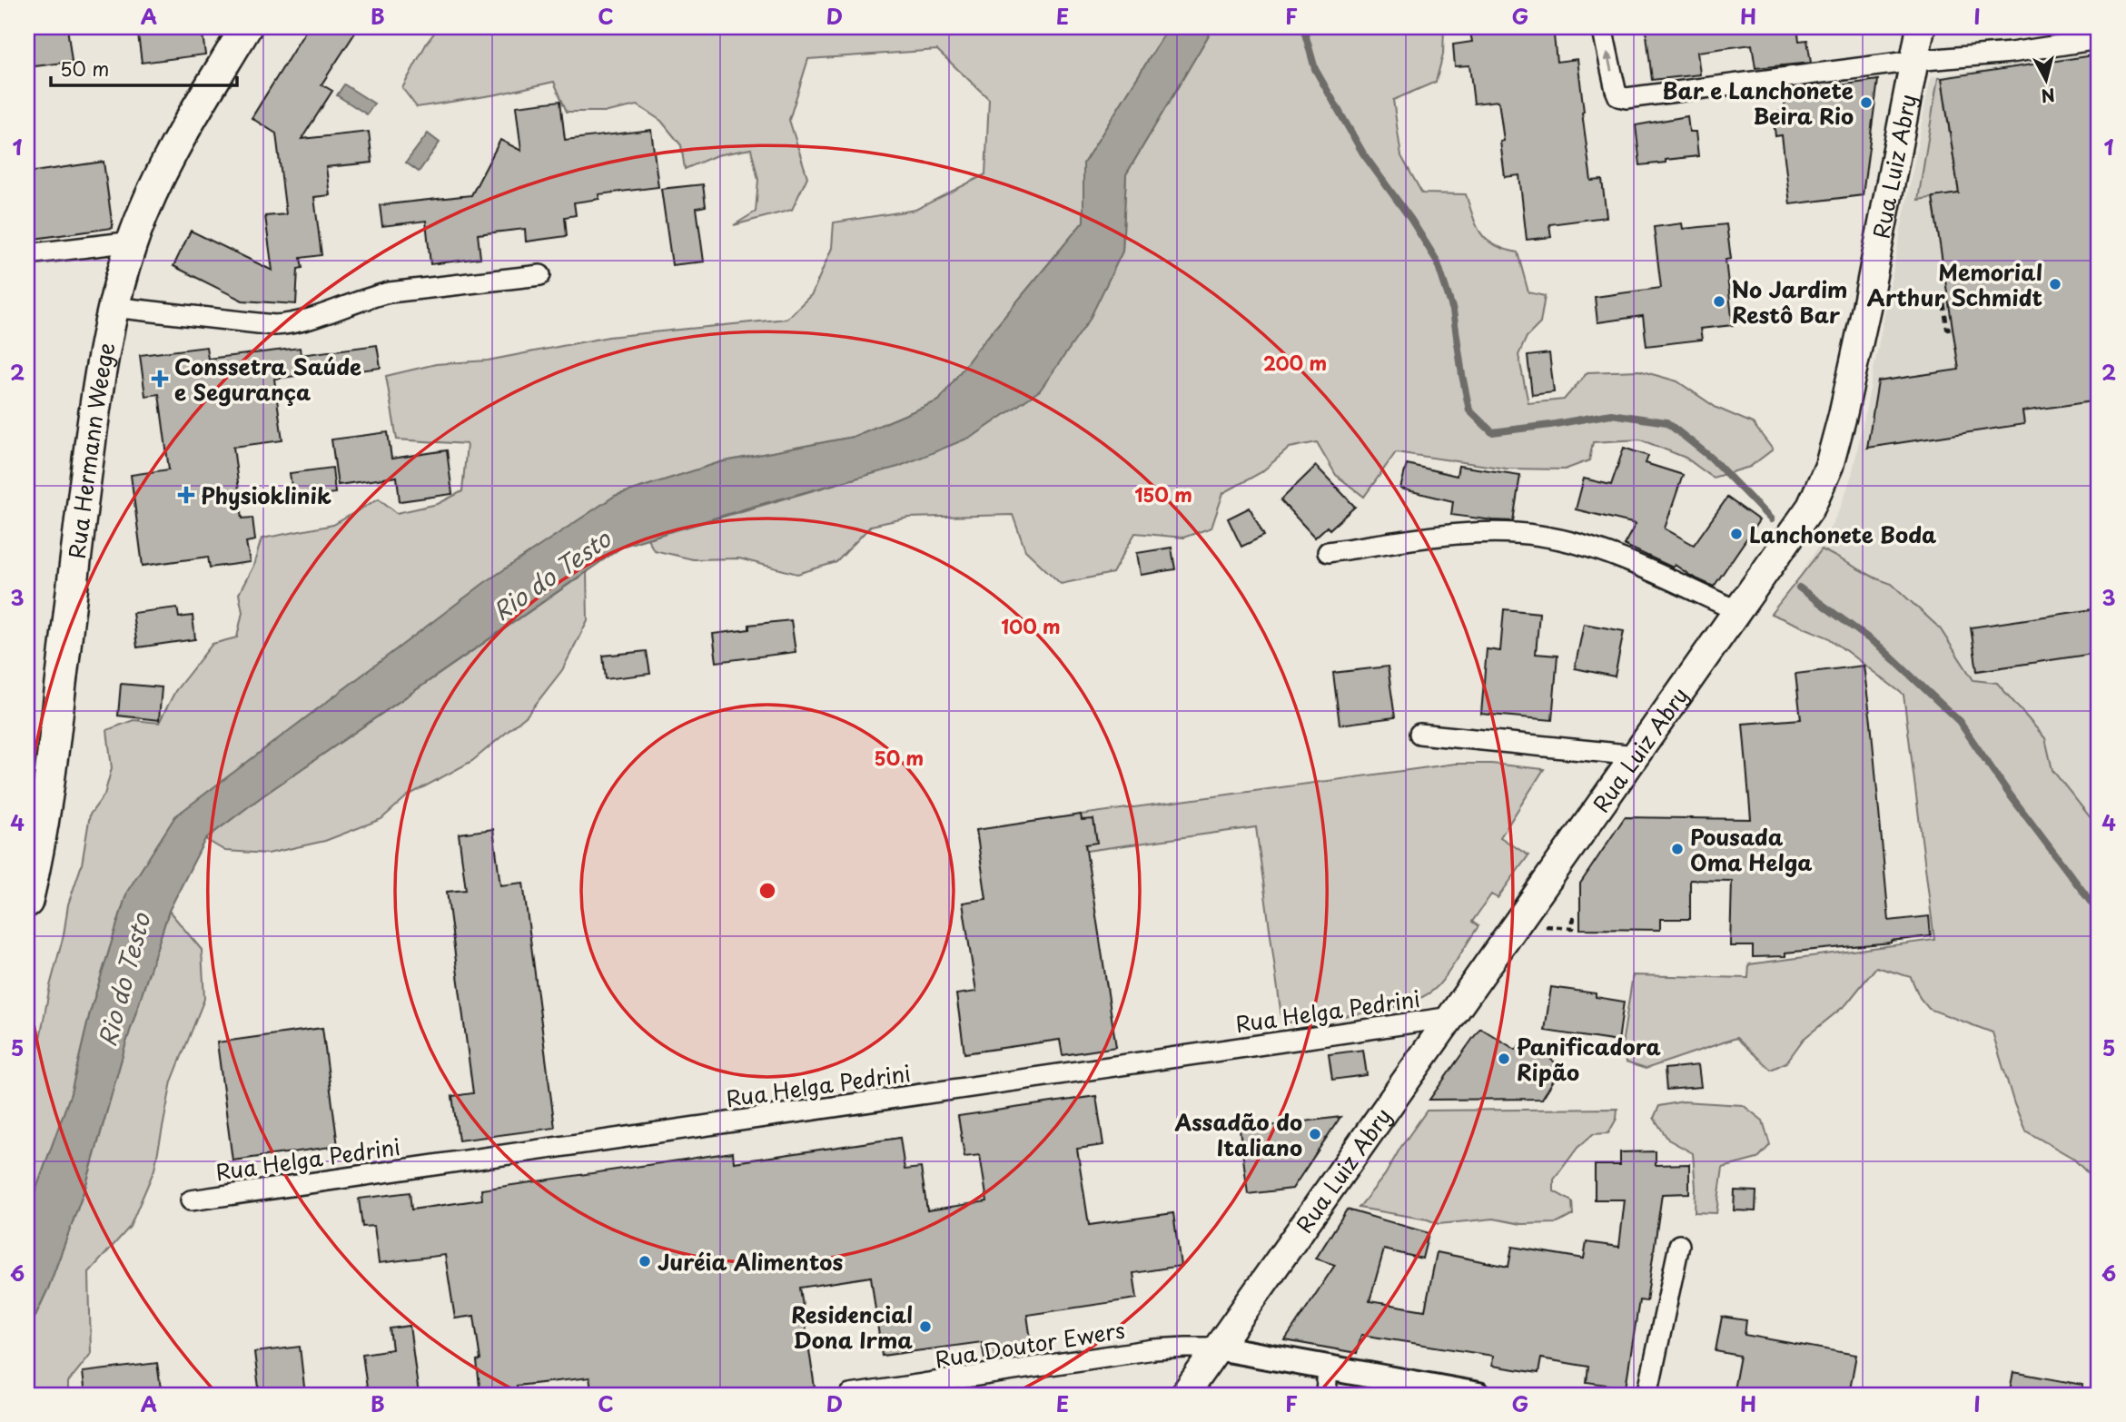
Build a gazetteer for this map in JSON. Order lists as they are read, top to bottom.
{
  "streets": {
    "main road": ["Rua Luiz Abry", "Rua Hermann Weege"],
    "street": ["Rua Helga Pedrini", "Rua Doutor Ewers"]
  },
  "crossings": [
    ["Rua Luiz Abry", "Rua Helga Pedrini"],
    ["Rua Luiz Abry", "Rua Doutor Ewers"]
  ],
  "water": ["Rio do Testo"],
  "places": {
    "other": [
      "Bar e Lanchonete Beira Rio",
      "Memorial Arthur Schmidt",
      "No Jardim Restô Bar",
      "Lanchonete Boda",
      "Pousada Oma Helga",
      "Panificadora Ripão",
      "Assadão do Italiano",
      "Juréia Alimentos",
      "Residencial Dona Irma"
    ],
    "health": ["Conssetra Saúde e Segurança", "Physioklinik"]
  },
  "scale_bar": "50 m",
  "north": "bottom",
  "grid": {
    "columns": [
      "A",
      "B",
      "C",
      "D",
      "E",
      "F",
      "G",
      "H",
      "I"
    ],
    "rows": [
      "1",
      "2",
      "3",
      "4",
      "5",
      "6"
    ]
  },
  "rings": [
    "200 m",
    "150 m",
    "100 m",
    "50 m"
  ]
}
